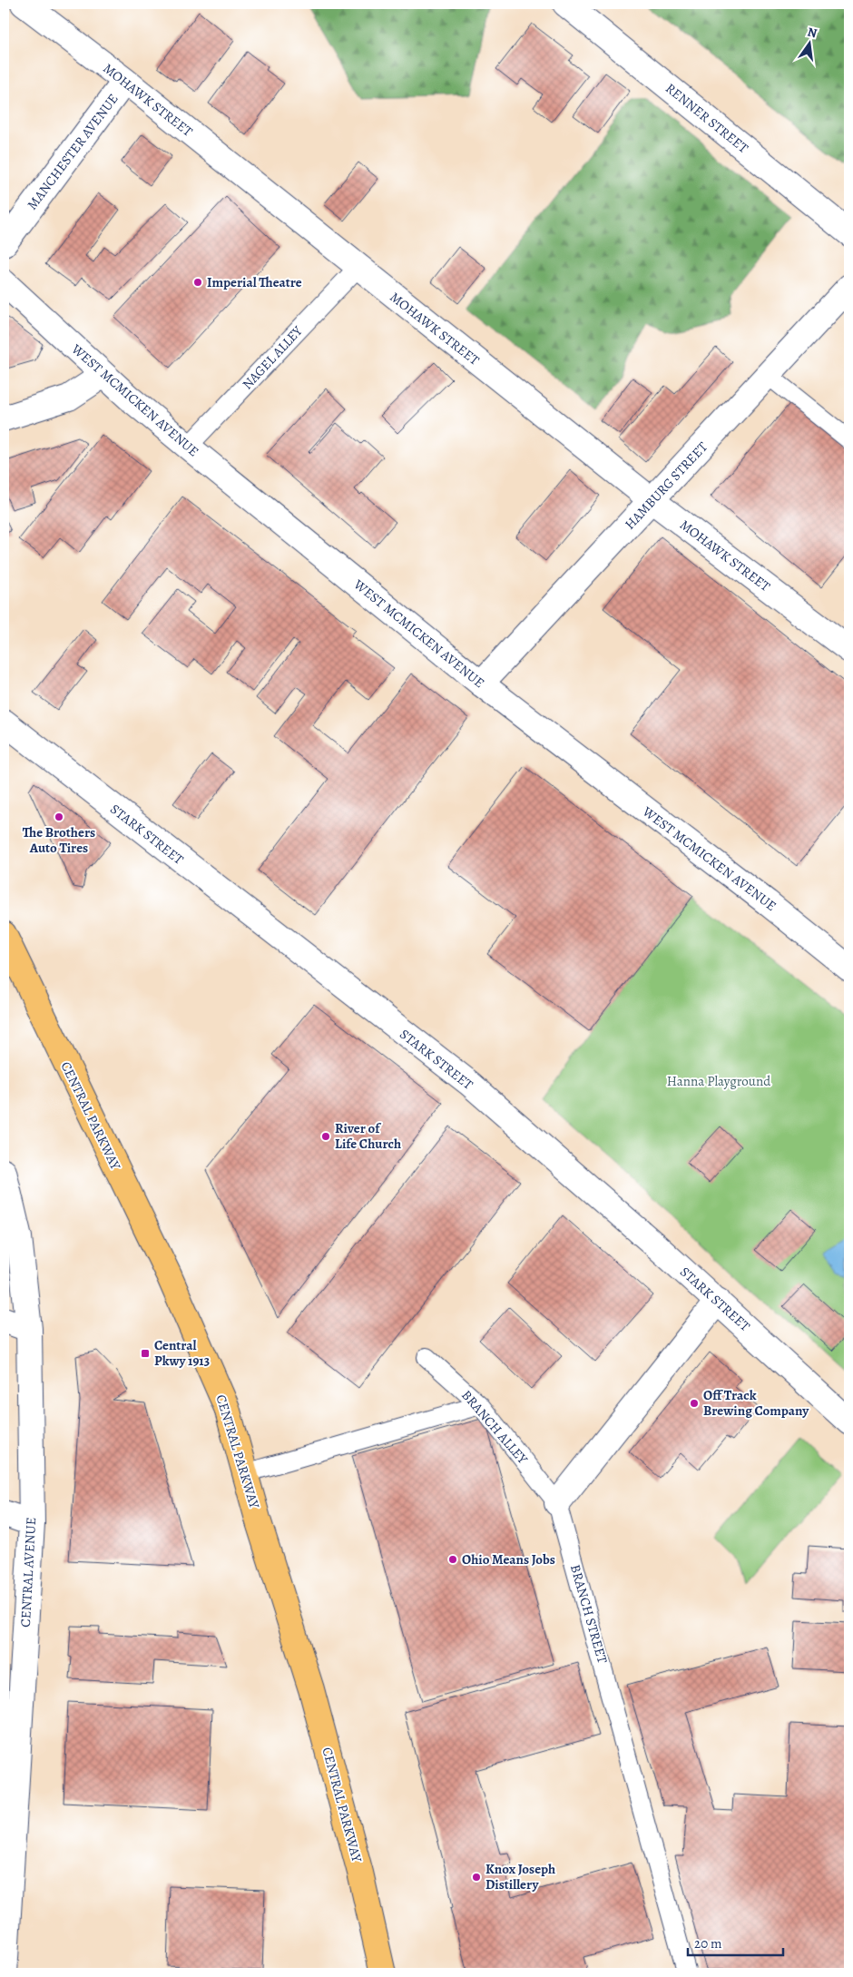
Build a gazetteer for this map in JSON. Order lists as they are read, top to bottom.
{
  "streets": {
    "main road": ["CENTRAL PARKWAY"],
    "street": [
      "MOHAWK STREET",
      "RENNER STREET",
      "MANCHESTER AVENUE",
      "WEST MCMICKEN AVENUE",
      "HAMBURG STREET",
      "STARK STREET",
      "CENTRAL AVENUE"
    ],
    "lane": ["NAGEL ALLEY", "BRANCH ALLEY", "BRANCH STREET"]
  },
  "crossings": [
    ["MOHAWK STREET", "MANCHESTER AVENUE"],
    ["MOHAWK STREET", "NAGEL ALLEY"],
    ["MOHAWK STREET", "HAMBURG STREET"],
    ["NAGEL ALLEY", "WEST MCMICKEN AVENUE"],
    ["WEST MCMICKEN AVENUE", "HAMBURG STREET"],
    ["BRANCH ALLEY", "BRANCH STREET"]
  ],
  "parks": ["Hanna Playground"],
  "places": {
    "other": [
      "Imperial Theatre",
      "The Brothers Auto Tires",
      "River of Life Church",
      "Off Track Brewing Company",
      "Ohio Means Jobs",
      "Knox Joseph Distillery"
    ],
    "transit": ["Central Pkwy 1913"]
  },
  "scale_bar": "20 m",
  "north": "top"
}
